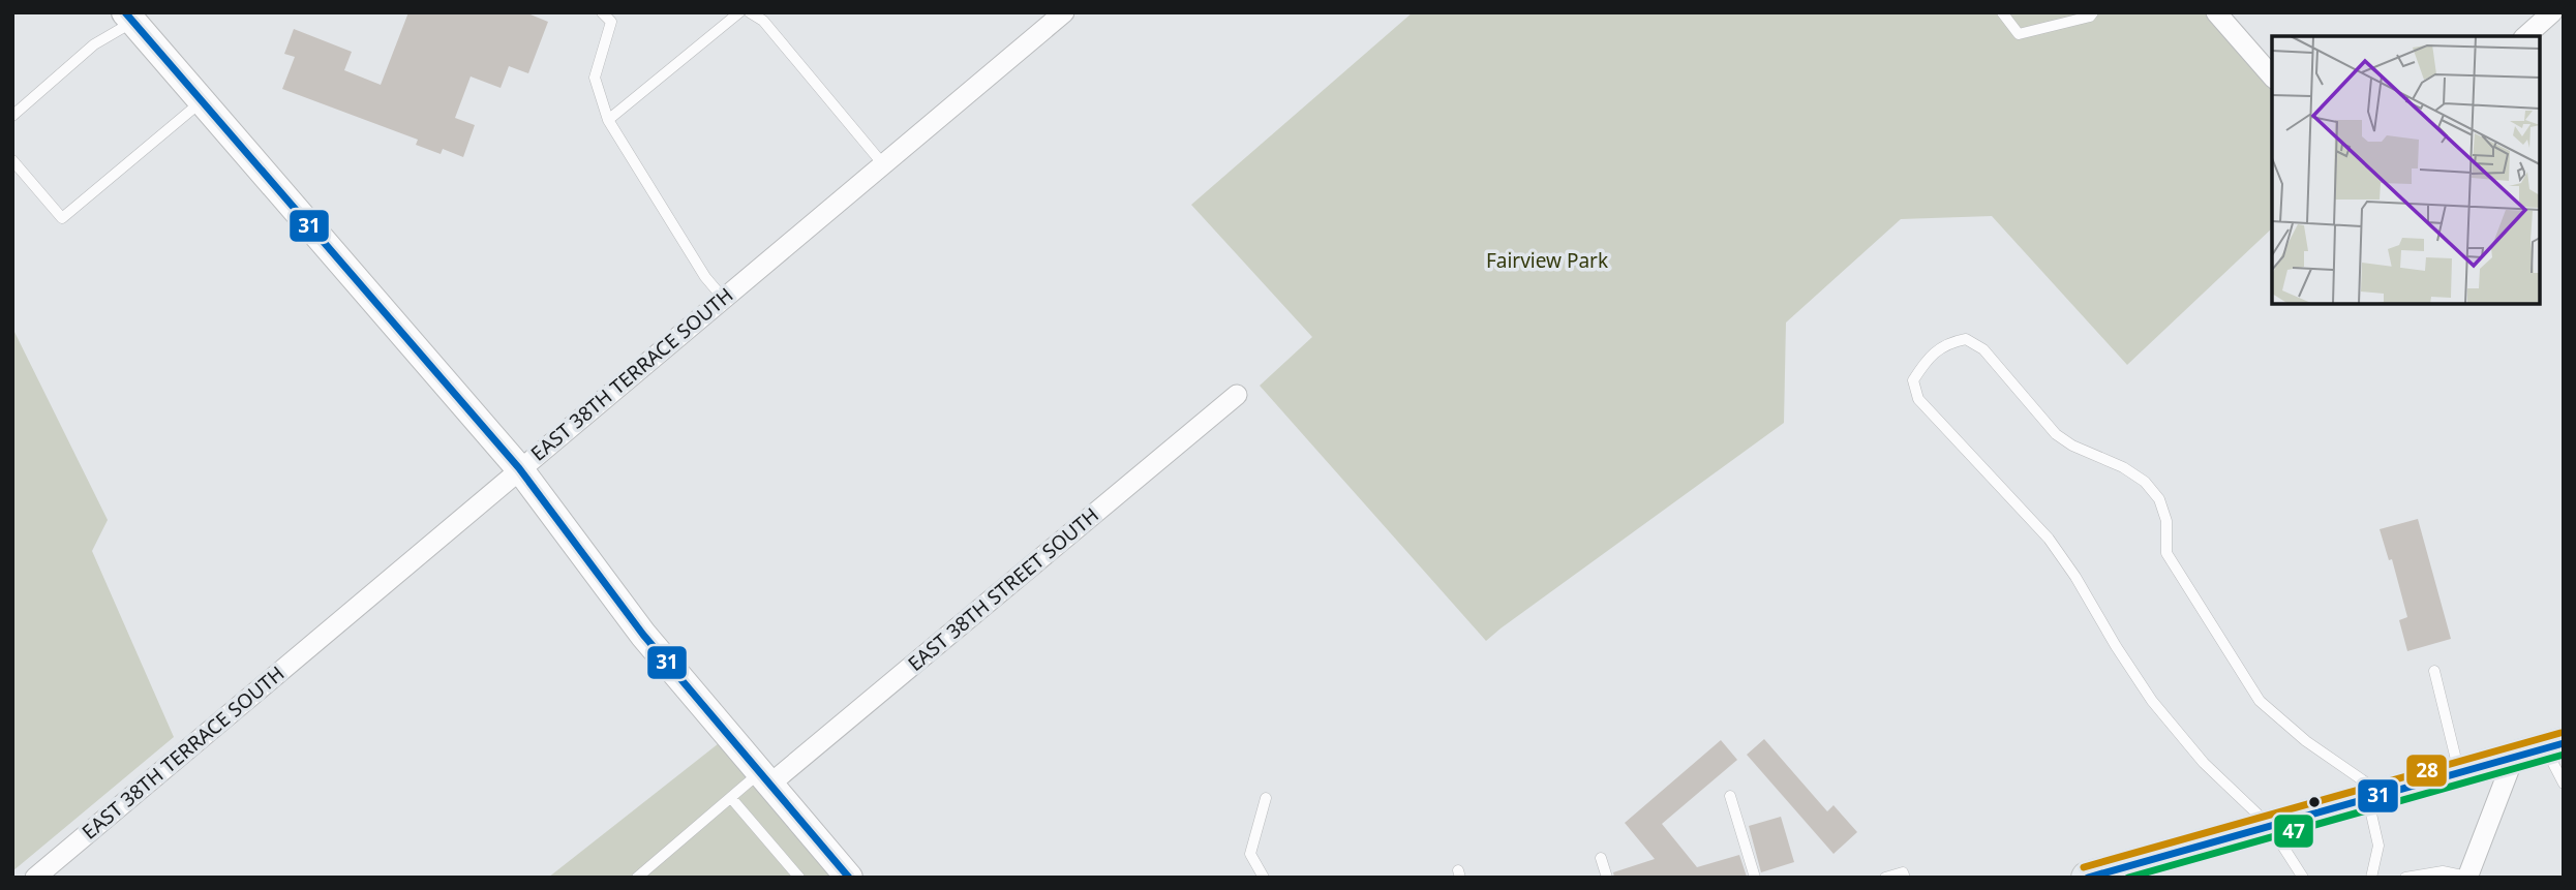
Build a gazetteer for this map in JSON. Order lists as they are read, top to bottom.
{
  "streets": {
    "street": ["EAST 38TH TERRACE SOUTH", "EAST 38TH STREET SOUTH"]
  },
  "parks": ["Fairview Park"],
  "lines": ["transit line 31", "transit line 28", "transit line 47"]
}
